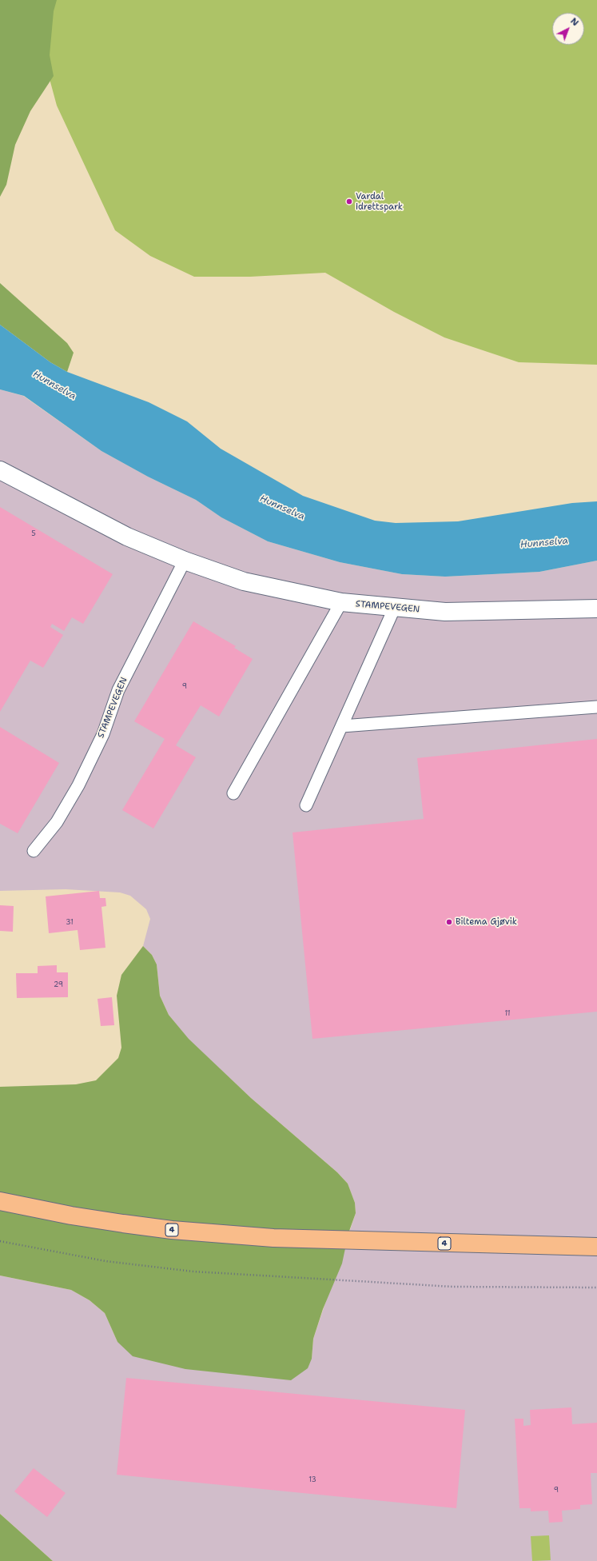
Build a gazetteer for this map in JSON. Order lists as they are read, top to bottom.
{
  "streets": {
    "highway": ["4"],
    "street": ["STAMPEVEGEN"]
  },
  "water": ["Hunnselva"],
  "places": ["Vardal idrettspark", "Biltema Gjøvik"],
  "house_numbers": [
    "5",
    "9",
    "31",
    "29",
    "11",
    "13",
    "9"
  ],
  "north": "top right"
}
